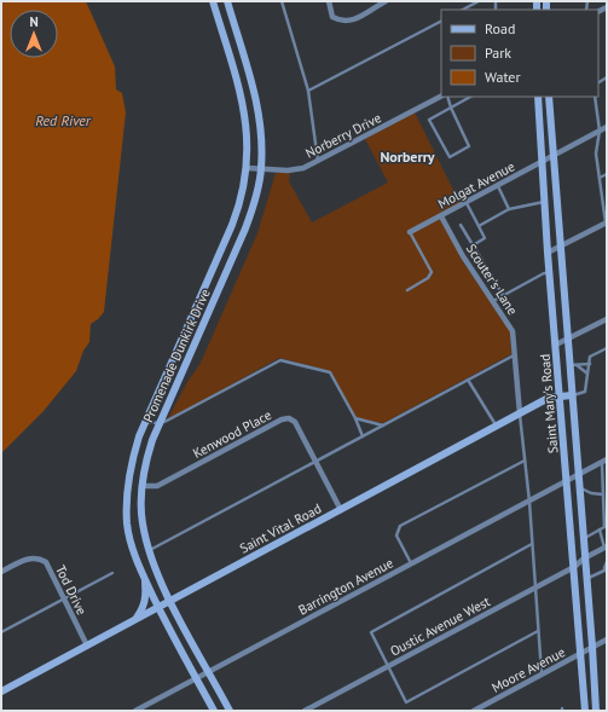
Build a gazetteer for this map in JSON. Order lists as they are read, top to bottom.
{
  "streets": {
    "main road": ["Promenade Dunkirk Drive", "Saint Mary's Road", "Saint Vital Road"],
    "street": [
      "Norberry Drive",
      "Molgat Avenue",
      "Scouter's Lane",
      "Kenwood Place",
      "Barrington Avenue",
      "Tod Drive",
      "Oustic Avenue West",
      "Moore Avenue"
    ]
  },
  "crossings": [
    ["Norberry Drive", "Promenade Dunkirk Drive"],
    ["Molgat Avenue", "Scouter's Lane"],
    ["Molgat Avenue", "Saint Mary's Road"],
    ["Scouter's Lane", "Saint Vital Road"],
    ["Promenade Dunkirk Drive", "Kenwood Place"],
    ["Promenade Dunkirk Drive", "Saint Vital Road"],
    ["Promenade Dunkirk Drive", "Barrington Avenue"],
    ["Saint Mary's Road", "Saint Vital Road"],
    ["Saint Mary's Road", "Barrington Avenue"],
    ["Saint Mary's Road", "Oustic Avenue West"],
    ["Saint Mary's Road", "Moore Avenue"],
    ["Kenwood Place", "Saint Vital Road"],
    ["Saint Vital Road", "Tod Drive"]
  ],
  "districts": ["Norberry"],
  "water": ["Red River"],
  "legend": ["Road", "Park", "Water"],
  "north": "top"
}
